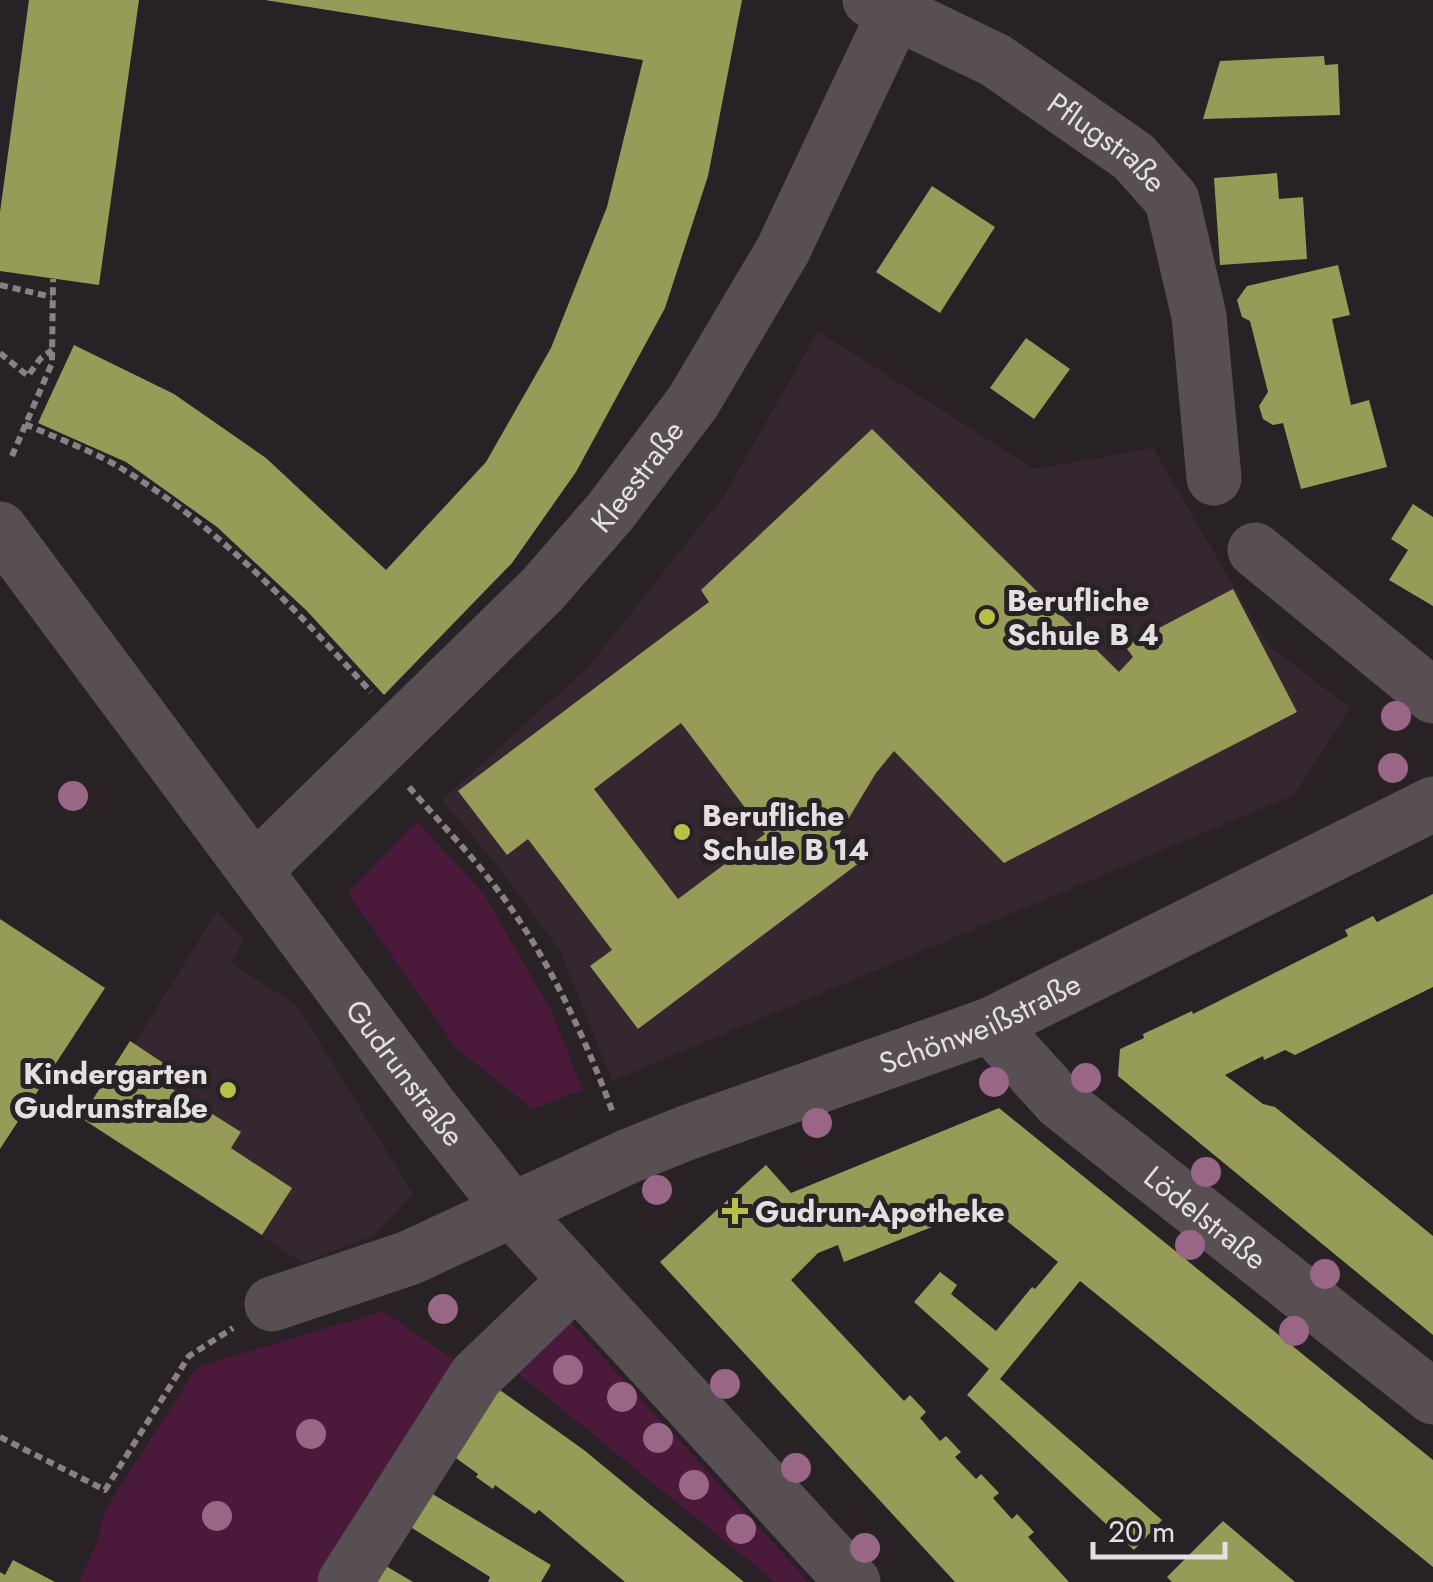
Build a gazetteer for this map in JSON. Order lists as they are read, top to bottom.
{
  "streets": {
    "street": [
      "Pflugstraße",
      "Kleestraße",
      "Schönweißstraße",
      "Gudrunstraße",
      "Lödelstraße"
    ]
  },
  "crossings": [
    ["Pflugstraße", "Kleestraße"],
    ["Kleestraße", "Gudrunstraße"],
    ["Schönweißstraße", "Gudrunstraße"],
    ["Schönweißstraße", "Lödelstraße"]
  ],
  "places": {
    "other": ["Berufliche Schule B 4", "Berufliche Schule B 14", "Kindergarten Gudrunstraße"],
    "health": ["Gudrun-Apotheke"]
  },
  "scale_bar": "20 m"
}
